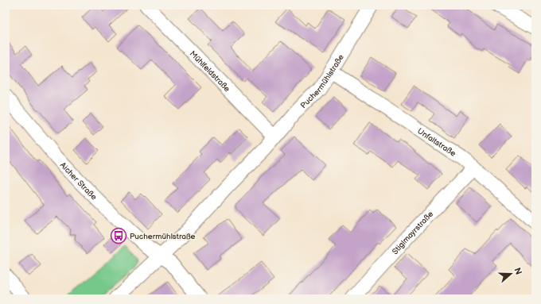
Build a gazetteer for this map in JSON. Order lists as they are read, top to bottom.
{
  "streets": {
    "street": [
      "Mühlfeldstraße",
      "Puchermühlstraße",
      "Unfaltstraße",
      "Aicher Straße",
      "Stiglmayrstraße"
    ]
  },
  "crossings": [
    ["Mühlfeldstraße", "Puchermühlstraße"],
    ["Puchermühlstraße", "Unfaltstraße"],
    ["Puchermühlstraße", "Aicher Straße"],
    ["Unfaltstraße", "Stiglmayrstraße"]
  ],
  "places": {
    "bus stop": ["Puchermühlstraße"]
  },
  "north": "right"
}
